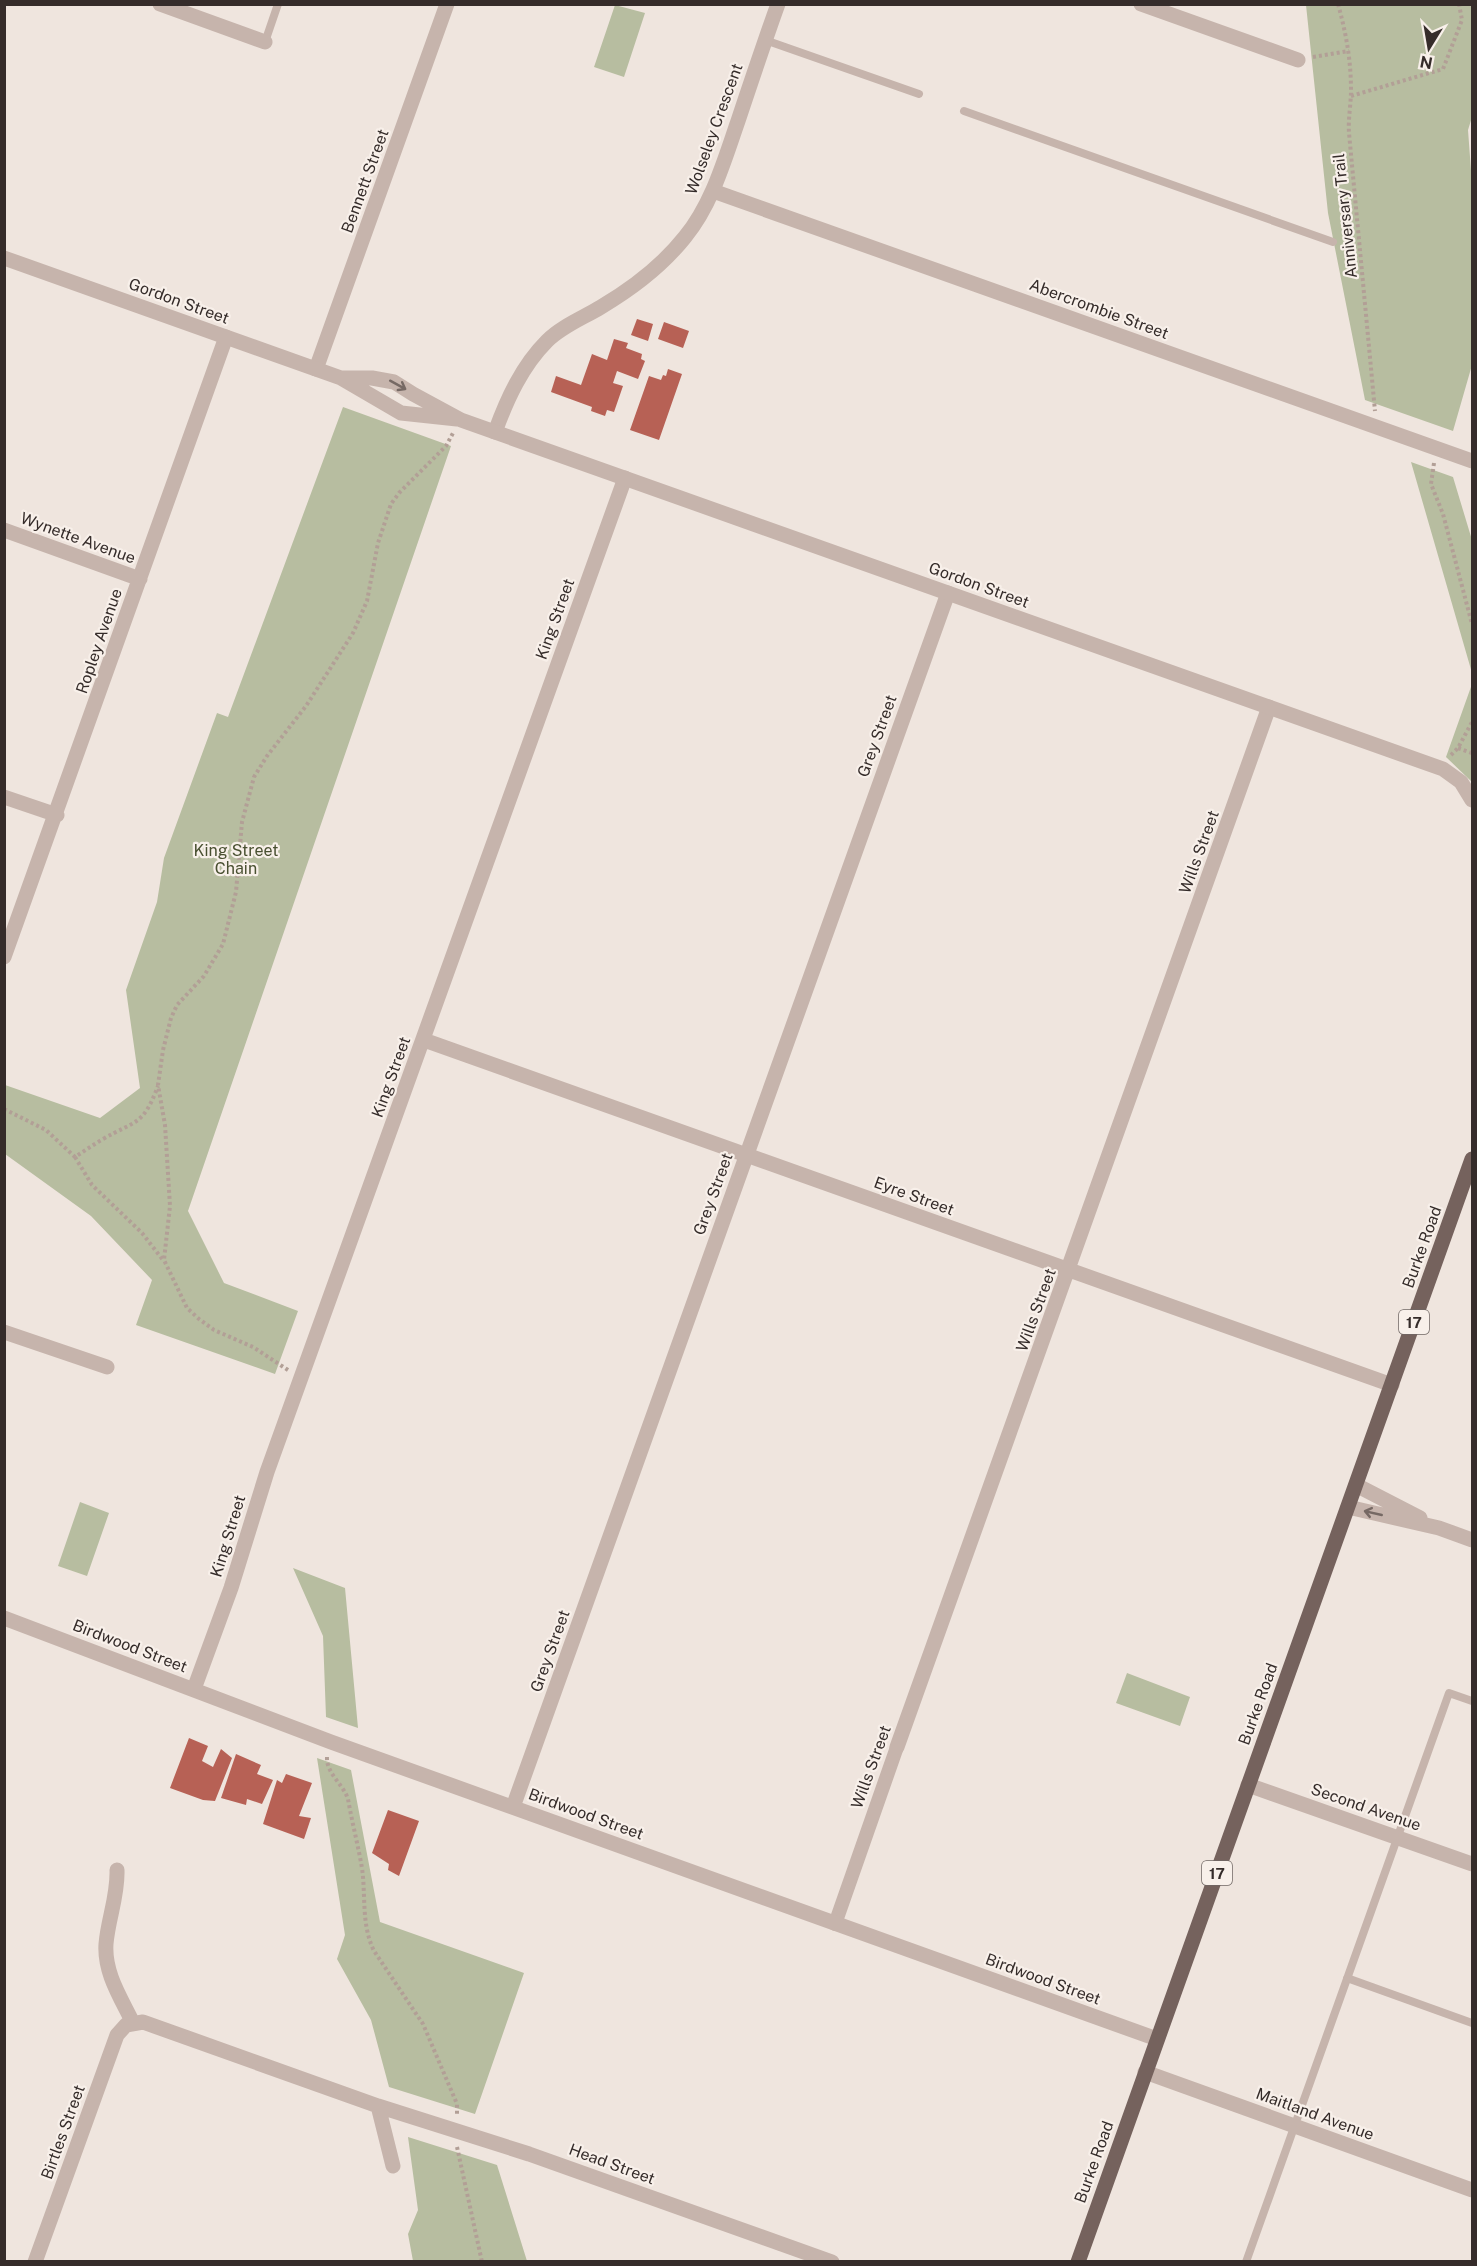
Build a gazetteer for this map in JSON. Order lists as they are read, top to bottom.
{
  "streets": {
    "main road": ["Burke Road", "17"],
    "street": [
      "Wolseley Crescent",
      "Bennett Street",
      "Gordon Street",
      "Abercrombie Street",
      "Wynette Avenue",
      "King Street",
      "Ropley Avenue",
      "Grey Street",
      "Wills Street",
      "Eyre Street",
      "Birdwood Street",
      "Second Avenue",
      "Maitland Avenue",
      "Birtles Street",
      "Head Street"
    ],
    "path": ["Anniversary Trail"]
  },
  "crossings": [
    ["Wolseley Crescent", "Gordon Street"],
    ["Wolseley Crescent", "Abercrombie Street"],
    ["Bennett Street", "Gordon Street"],
    ["Anniversary Trail", "Abercrombie Street"],
    ["Gordon Street", "King Street"],
    ["Gordon Street", "Ropley Avenue"],
    ["Gordon Street", "Grey Street"],
    ["Gordon Street", "Wills Street"],
    ["Wynette Avenue", "Ropley Avenue"],
    ["King Street", "Eyre Street"],
    ["King Street", "Birdwood Street"],
    ["Grey Street", "Eyre Street"],
    ["Grey Street", "Birdwood Street"],
    ["Wills Street", "Eyre Street"],
    ["Wills Street", "Birdwood Street"],
    ["Eyre Street", "Burke Road"],
    ["Burke Road", "Birdwood Street"],
    ["Burke Road", "Second Avenue"],
    ["Burke Road", "Maitland Avenue"],
    ["Birtles Street", "Head Street"]
  ],
  "parks": ["King Street Chain"],
  "north": "bottom"
}
